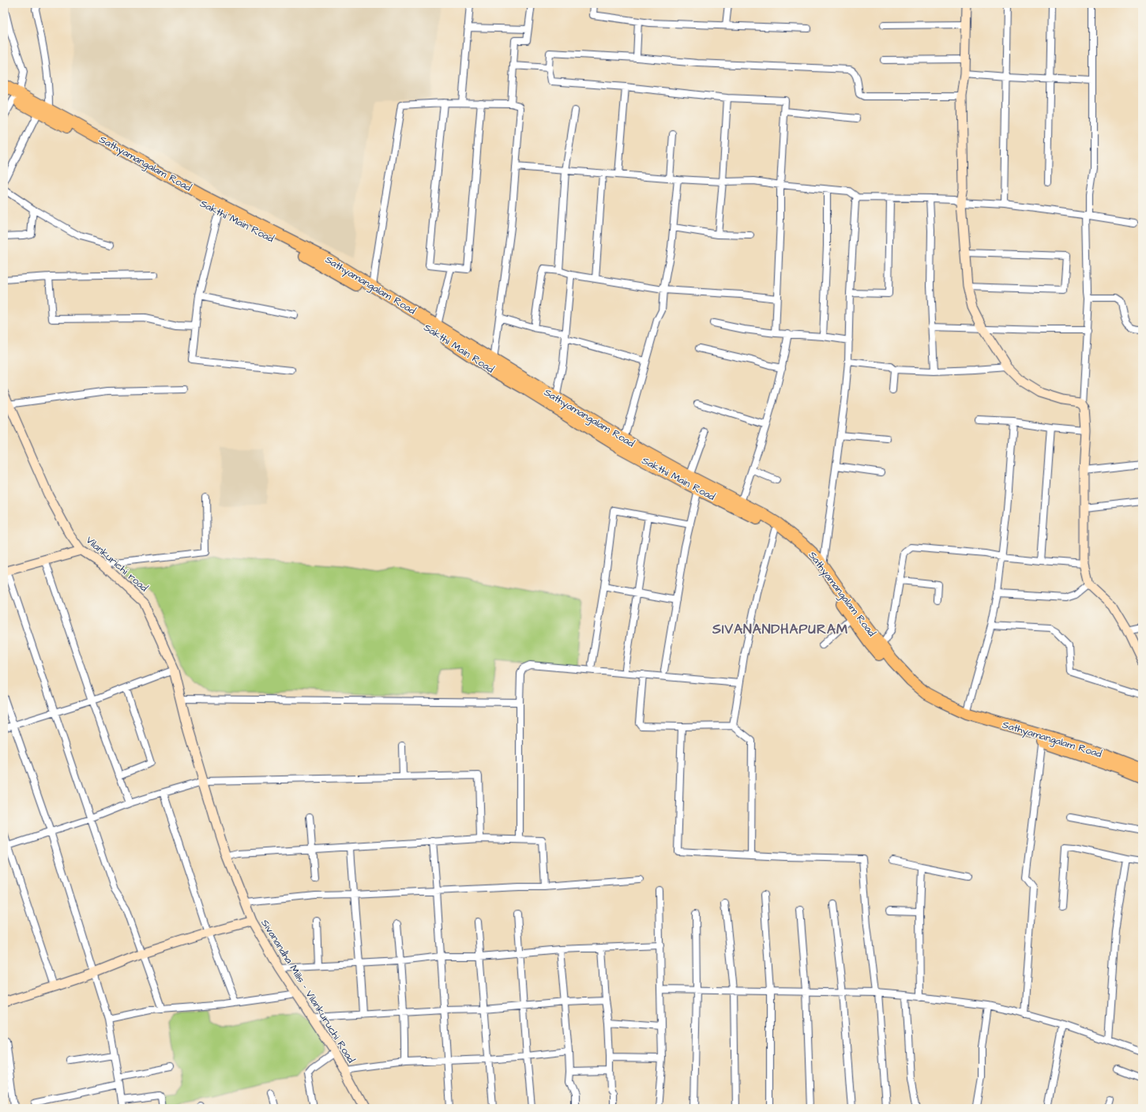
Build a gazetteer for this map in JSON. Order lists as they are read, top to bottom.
{
  "streets": {
    "highway": ["Sathyamangalam Road", "Sakthi Main Road"],
    "street": ["Vilankurichi road", "Sivanandha Mills - Vilankuruchi Road"]
  },
  "crossings": [
    ["Sathyamangalam Road", "Sakthi Main Road"],
    ["Vilankurichi road", "Sivanandha Mills - Vilankuruchi Road"]
  ],
  "districts": ["SIVANANDHAPURAM"]
}
